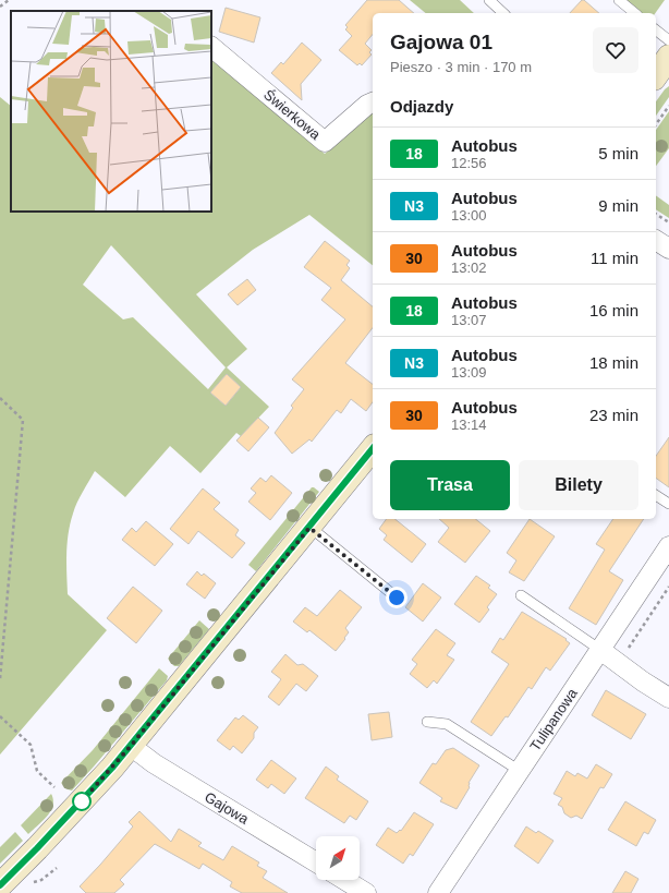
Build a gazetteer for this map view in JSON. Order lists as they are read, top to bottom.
{
  "streets": {
    "street": ["Świerkowa", "Tulipanowa", "Gajowa"]
  },
  "lines": ["bus line 18"],
  "north": "top right",
  "page": {
    "heading": [
      ["Gajowa 01", "Pieszo · 3 min · 170 m"],
      "Odjazdy"
    ],
    "list": [
      {
        "mark": "18",
        "name": "Autobus",
        "note": "12:56",
        "value": "5 min"
      },
      {
        "mark": "N3",
        "name": "Autobus",
        "note": "13:00",
        "value": "9 min"
      },
      {
        "mark": "30",
        "name": "Autobus",
        "note": "13:02",
        "value": "11 min"
      },
      {
        "mark": "18",
        "name": "Autobus",
        "note": "13:07",
        "value": "16 min"
      },
      {
        "mark": "N3",
        "name": "Autobus",
        "note": "13:09",
        "value": "18 min"
      },
      {
        "mark": "30",
        "name": "Autobus",
        "note": "13:14",
        "value": "23 min"
      }
    ],
    "buttons": ["Trasa", "Bilety"]
  }
}
